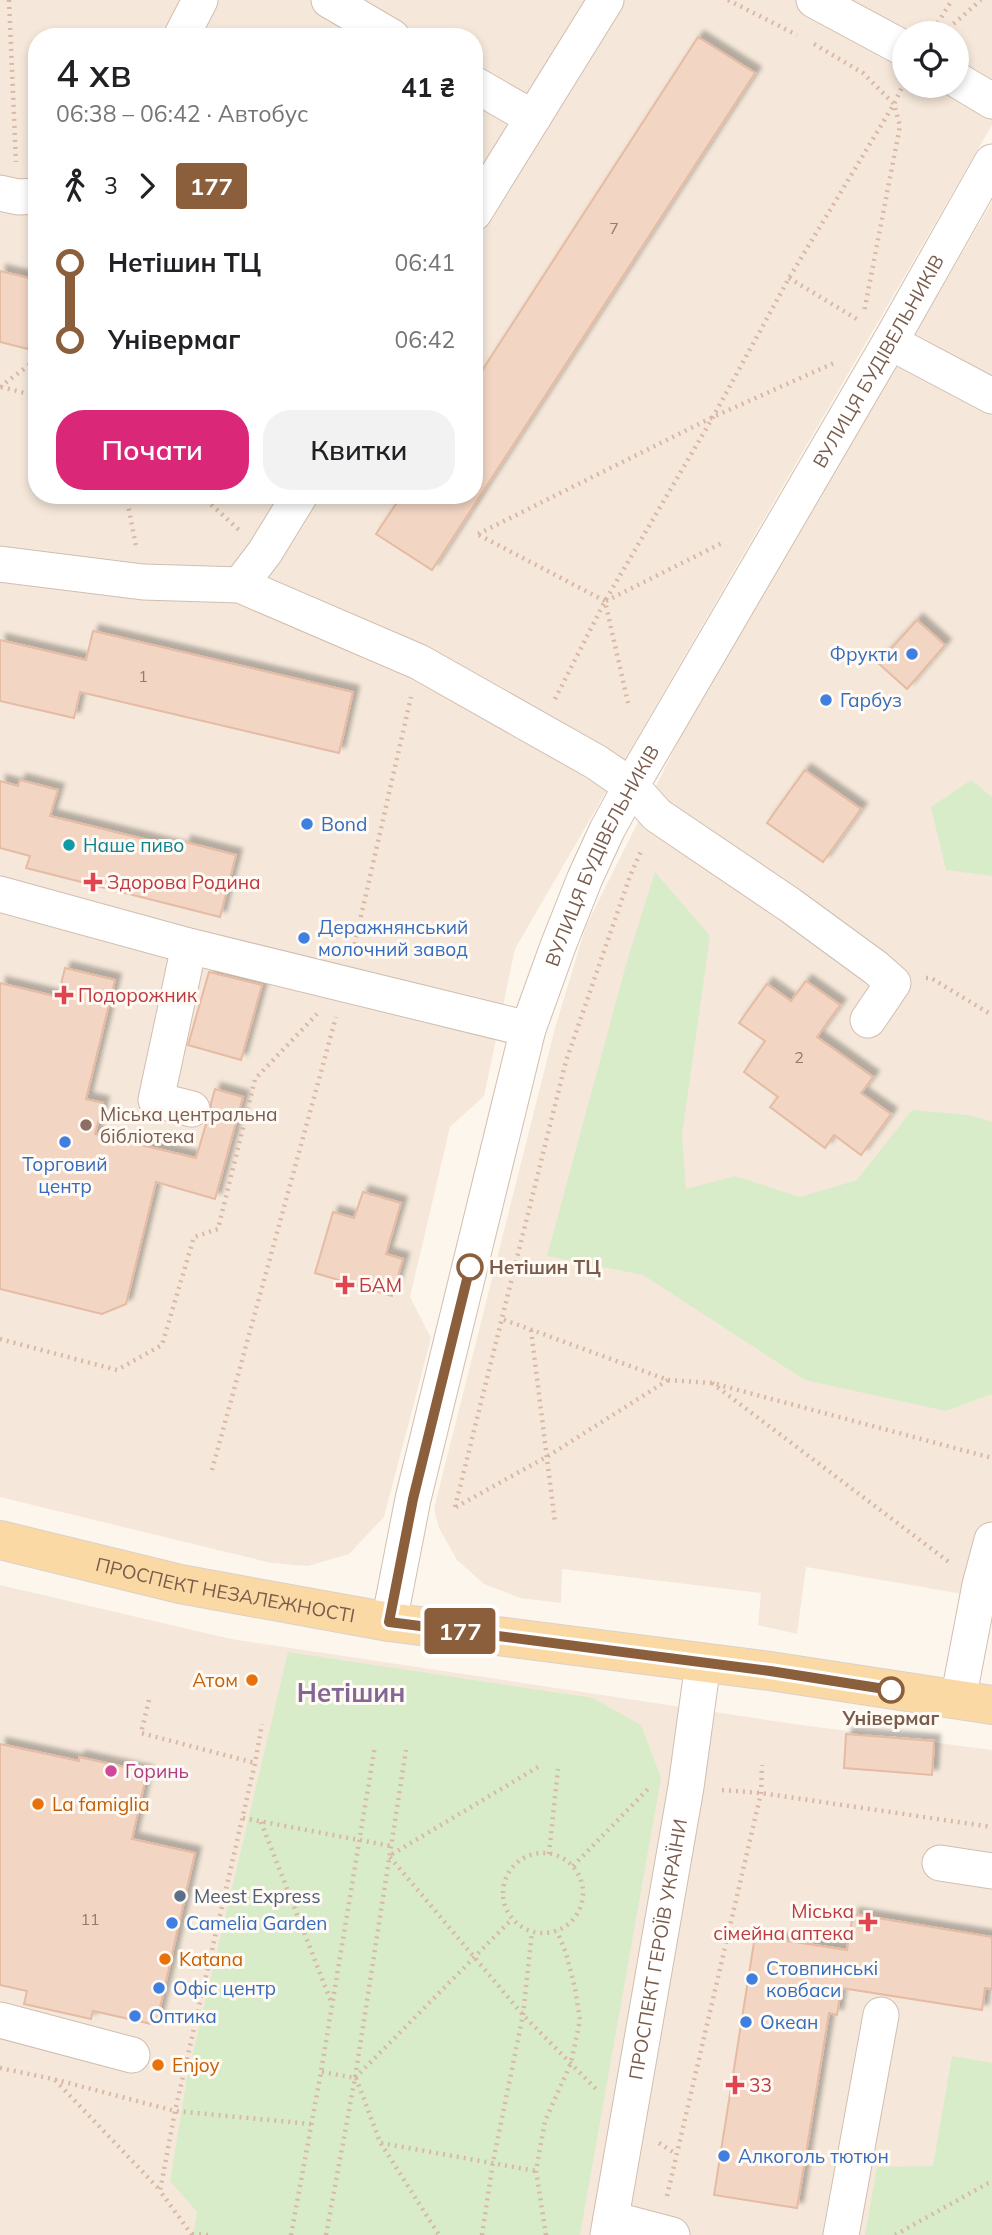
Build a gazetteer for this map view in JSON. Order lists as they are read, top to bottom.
{
  "streets": {
    "main road": ["ПРОСПЕКТ НЕЗАЛЕЖНОСТІ"],
    "street": ["ВУЛИЦЯ БУДІВЕЛЬНИКІВ", "ПРОСПЕКТ ГЕРОЇВ УКРАЇНИ"]
  },
  "crossings": [
    ["ВУЛИЦЯ БУДІВЕЛЬНИКІВ", "ПРОСПЕКТ НЕЗАЛЕЖНОСТІ"],
    ["ПРОСПЕКТ НЕЗАЛЕЖНОСТІ", "ПРОСПЕКТ ГЕРОЇВ УКРАЇНИ"]
  ],
  "districts": ["Нетішин"],
  "places": {
    "other": [
      "Фрукти",
      "Гарбуз",
      "Bond",
      "Наше пиво",
      "Деражнянський молочний завод",
      "Міська центральна бібліотека",
      "Торговий центр",
      "Нетішин ТЦ",
      "Атом",
      "Універмаг",
      "Горинь",
      "La famiglia",
      "Meest Express",
      "Camelia Garden",
      "Katana",
      "Стовпинські ковбаси",
      "Офіс центр",
      "Оптика",
      "Океан",
      "Enjoy",
      "Алкоголь тютюн"
    ],
    "health": [
      "Здорова Родина",
      "Подорожник",
      "БАМ",
      "Міська сімейна аптека",
      "33"
    ]
  },
  "lines": ["bus line 177"],
  "house_numbers": [
    "7",
    "1",
    "2",
    "11"
  ],
  "page": {
    "on_map": "177",
    "heading": ["4 хв", "06:38 – 06:42 · Автобус", "41 ₴"],
    "legs": ["3", "177"],
    "list": [
      {
        "name": "Нетішин ТЦ",
        "value": "06:41"
      },
      {
        "name": "Універмаг",
        "value": "06:42"
      }
    ],
    "buttons": ["Почати", "Квитки"]
  }
}
